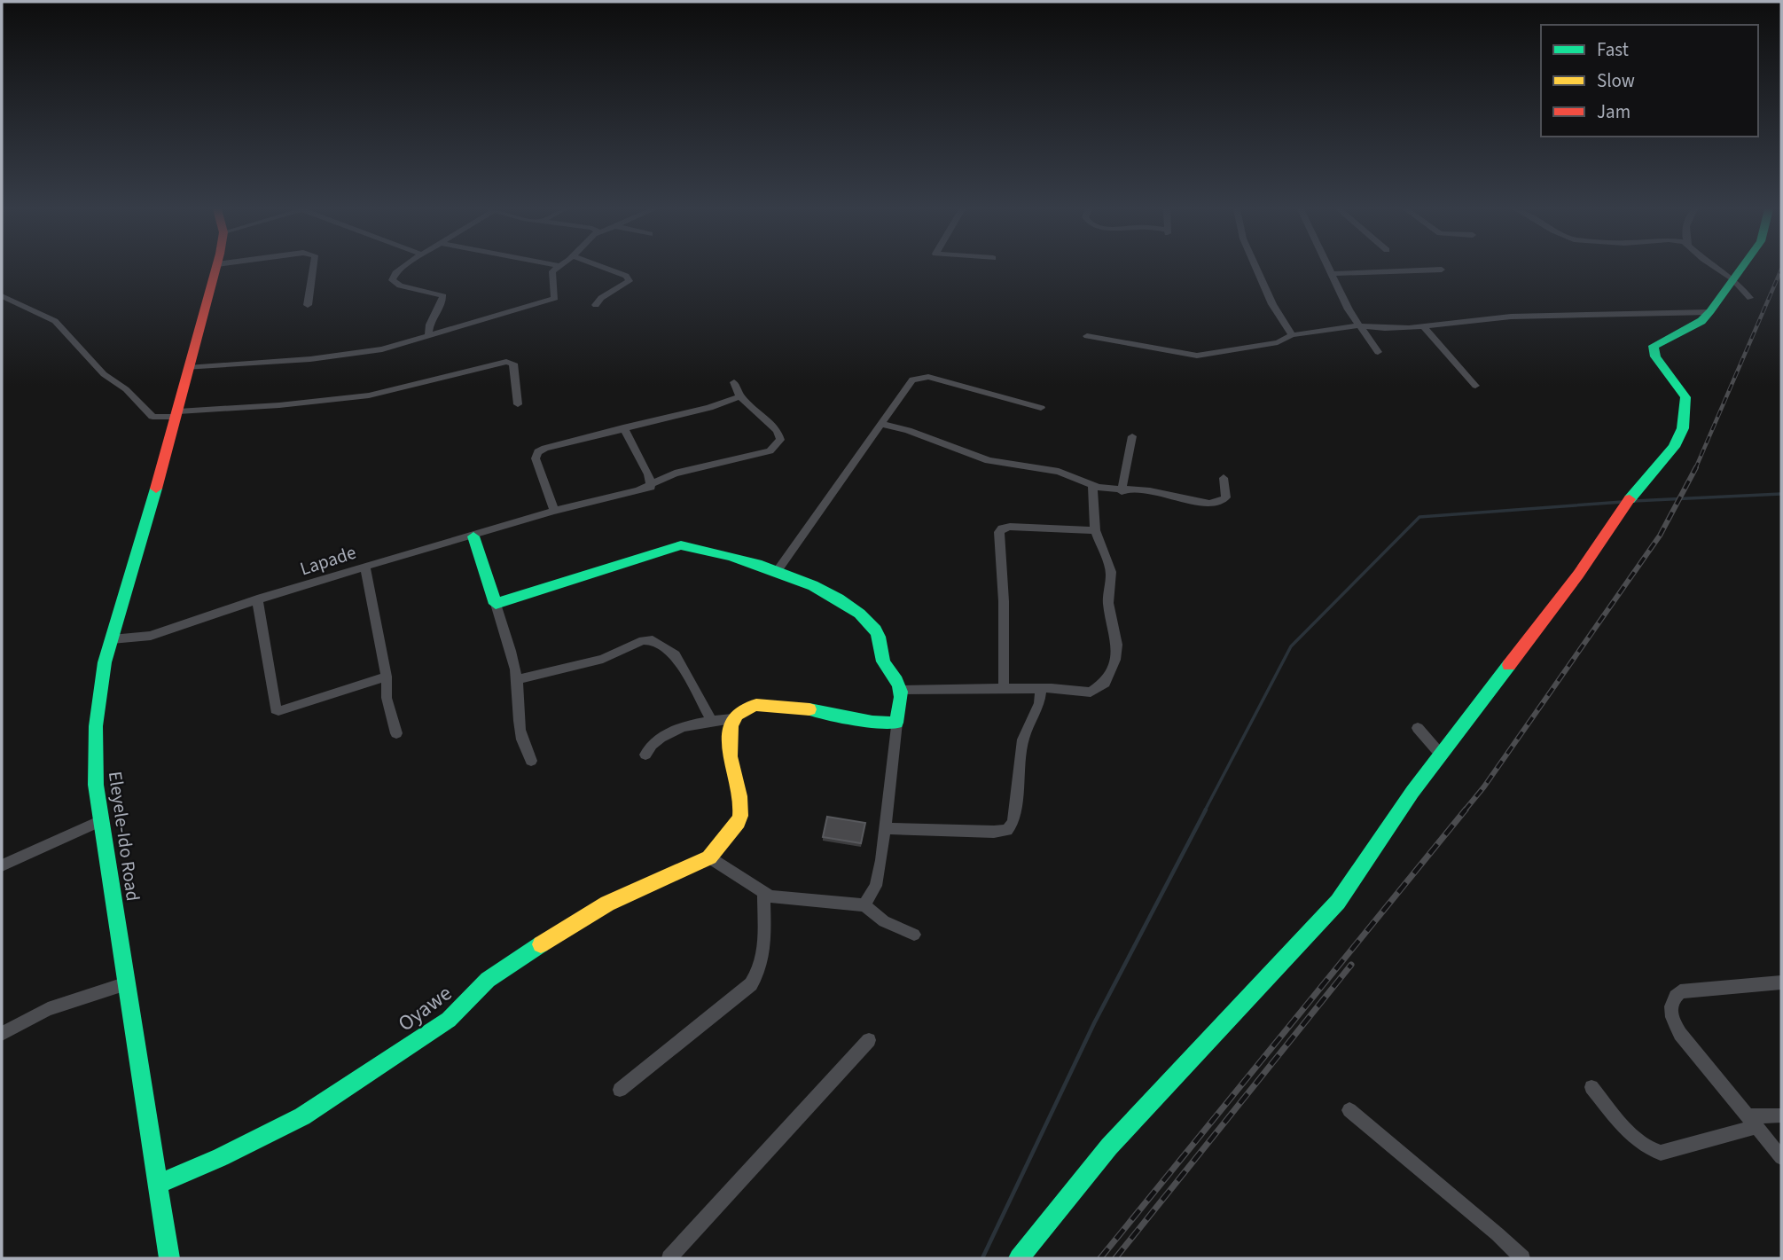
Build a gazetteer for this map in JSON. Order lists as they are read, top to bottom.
{
  "streets": {
    "street": ["Lapade", "Eleyele-Ido Road", "Oyawe"]
  },
  "crossings": [
    ["Lapade", "Eleyele-Ido Road"],
    ["Eleyele-Ido Road", "Oyawe"]
  ],
  "legend": ["Fast", "Slow", "Jam"]
}
